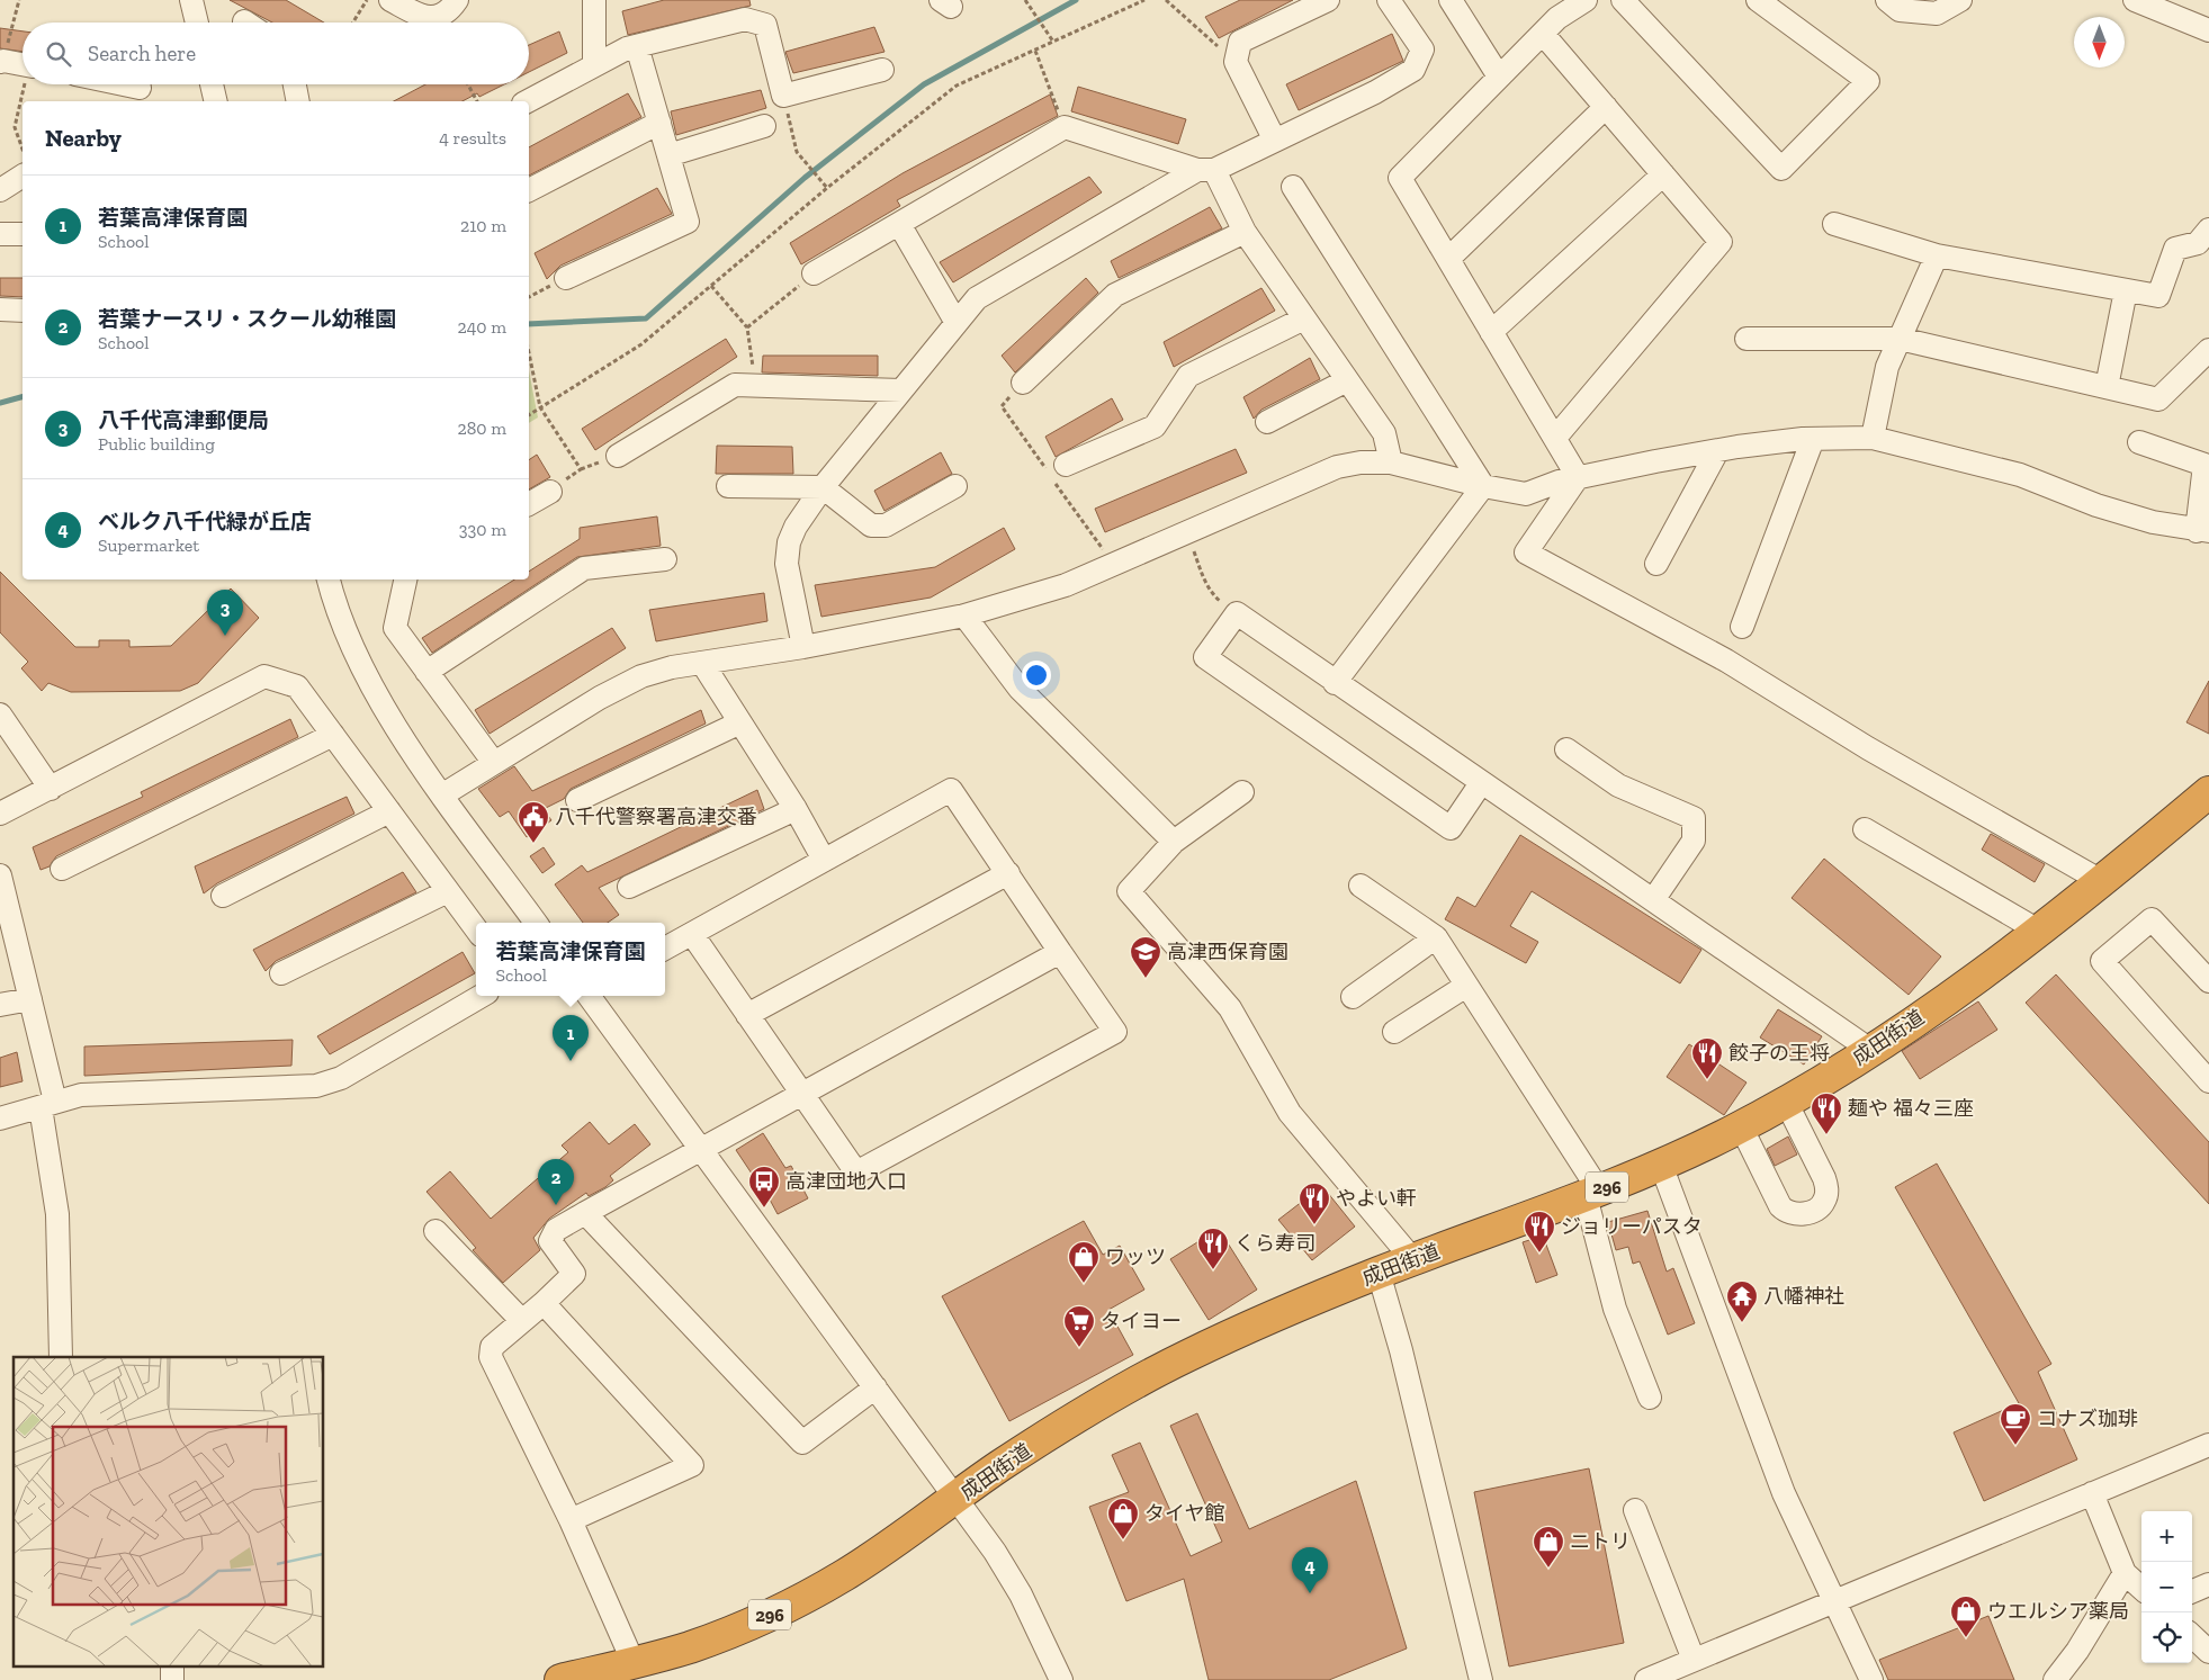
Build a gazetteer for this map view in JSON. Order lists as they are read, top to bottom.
{
  "streets": {
    "highway": ["成田街道", "296"]
  },
  "places": {
    "public building": ["八千代警察署高津交番"],
    "school or university": ["高津西保育園"],
    "restaurant": [
      "餃子の王将",
      "麺や 福々三座",
      "やよい軒",
      "ジョリーパスタ",
      "くら寿司"
    ],
    "bus stop": ["高津団地入口"],
    "shop": [
      "ワッツ",
      "タイヤ館",
      "ニトリ",
      "ウエルシア薬局"
    ],
    "temple": ["八幡神社"],
    "supermarket": ["タイヨー"],
    "cafe": ["コナズ珈琲"]
  },
  "north": "bottom",
  "page": {
    "search": "Search here",
    "heading": ["Nearby", "4 results"],
    "list": [
      {
        "mark": "1",
        "name": "若葉高津保育園",
        "note": "School",
        "value": "210 m"
      },
      {
        "mark": "2",
        "name": "若葉ナースリ・スクール幼稚園",
        "note": "School",
        "value": "240 m"
      },
      {
        "mark": "3",
        "name": "八千代高津郵便局",
        "note": "Public building",
        "value": "280 m"
      },
      {
        "mark": "4",
        "name": "ベルク八千代緑が丘店",
        "note": "Supermarket",
        "value": "330 m"
      }
    ],
    "pins": [
      "3",
      "1",
      "2",
      "4"
    ],
    "popup": ["若葉高津保育園", "School"],
    "map_buttons": ["+", "−"]
  }
}
